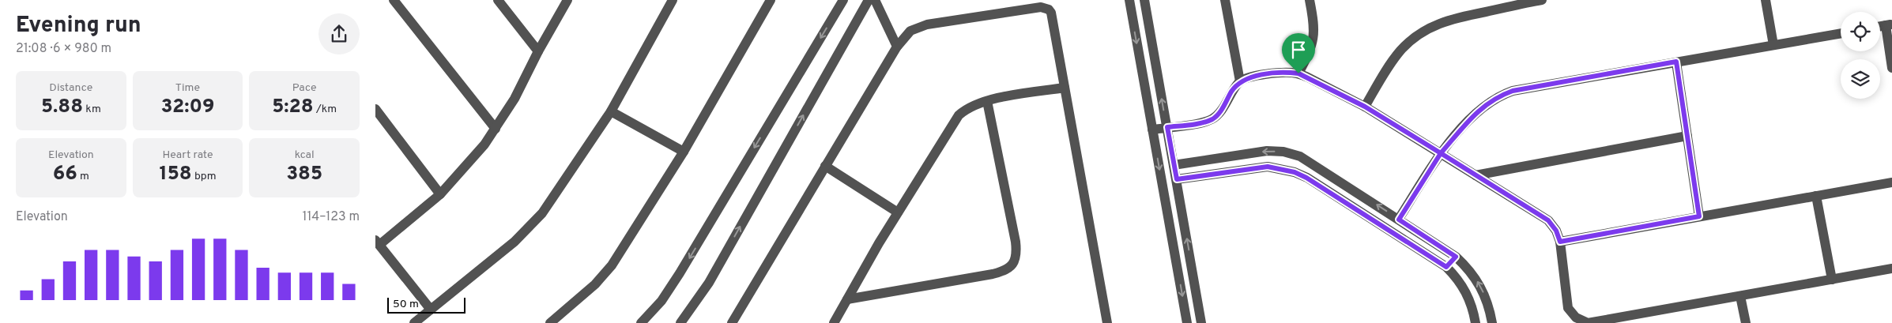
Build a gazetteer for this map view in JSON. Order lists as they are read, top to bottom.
{
  "scale_bar": "50 m",
  "page": {
    "heading": ["Evening run", "21:08 · 6 × 980 m"],
    "stats": [
      ["Distance", "5.88 km"],
      ["Time", "32:09"],
      ["Pace", "5:28 /km"],
      ["Elevation", "66 m"],
      ["Heart rate", "158 bpm"],
      ["kcal", "385"]
    ],
    "chart": ["Elevation", "114–123 m"],
    "scale": "50 m"
  }
}
